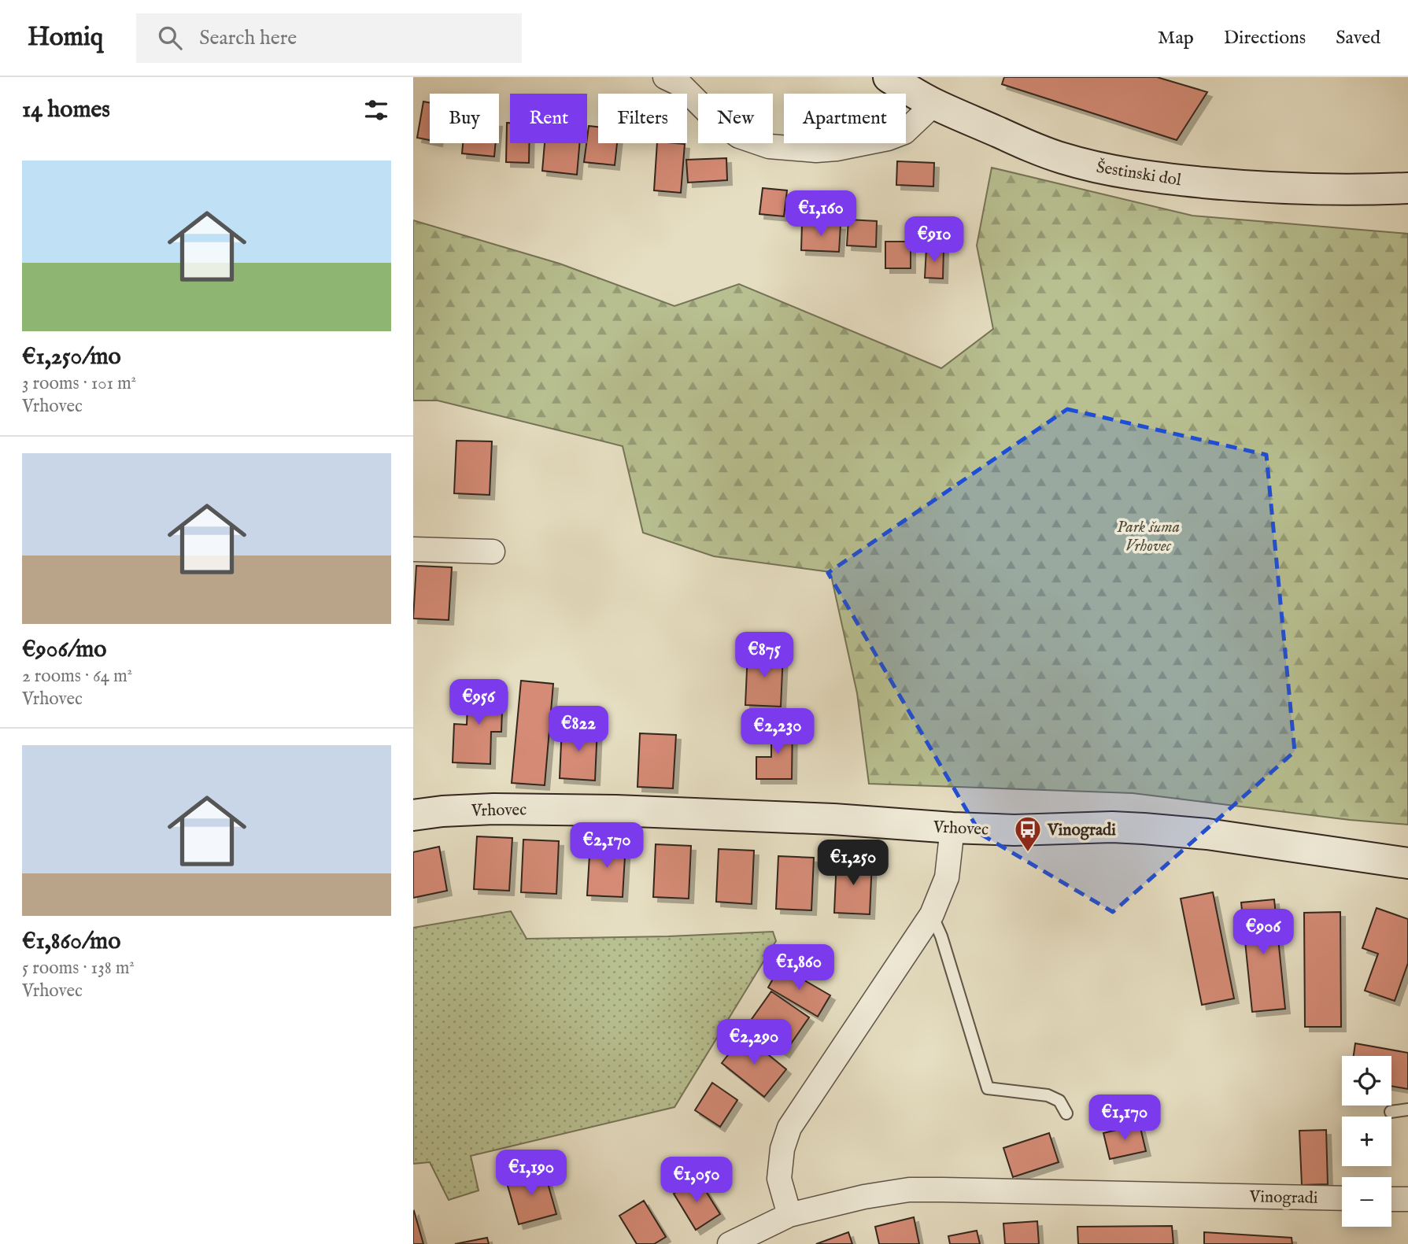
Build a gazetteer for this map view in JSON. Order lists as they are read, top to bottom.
{
  "streets": {
    "street": ["Šestinski dol", "Vrhovec", "Vinogradi"]
  },
  "parks": ["Park šuma Vrhovec"],
  "places": {
    "bus stop": ["Vinogradi"]
  },
  "page": {
    "header": "Homiq",
    "search": "Search here",
    "nav": ["Map", "Directions", "Saved"],
    "heading": "14 homes",
    "chip": [
      "Buy",
      "Rent",
      "Filters",
      "New",
      "Apartment"
    ],
    "list": [
      {
        "name": "€1,250/mo",
        "note": "3 rooms · 101 m² · Vrhovec"
      },
      {
        "name": "€906/mo",
        "note": "2 rooms · 64 m² · Vrhovec"
      },
      {
        "name": "€1,860/mo",
        "note": "5 rooms · 138 m² · Vrhovec"
      }
    ],
    "price": [
      "€1,160",
      "€910",
      "€875",
      "€956",
      "€822",
      "€2,230",
      "€2,170",
      "€1,250",
      "€906",
      "€1,860",
      "€2,290",
      "€1,170",
      "€1,190",
      "€1,050"
    ],
    "map_buttons": ["+", "−"]
  }
}
